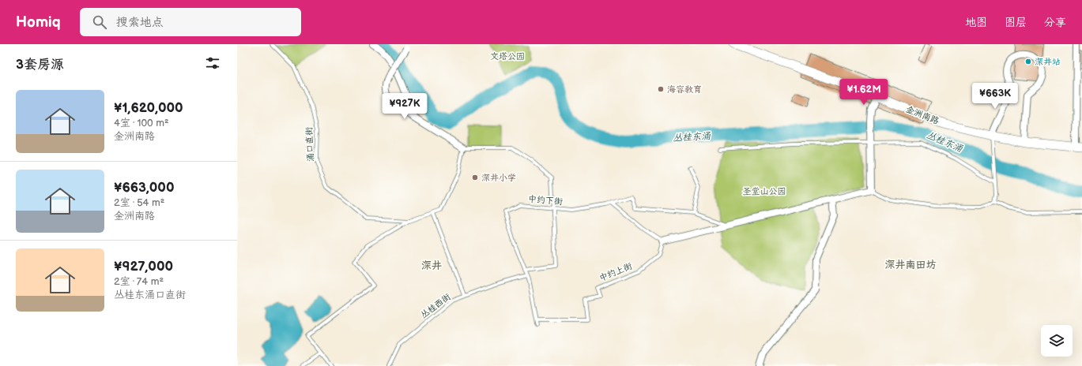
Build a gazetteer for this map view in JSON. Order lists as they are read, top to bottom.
{
  "streets": {
    "main road": ["金洲南路"],
    "lane": [
      "涌口直街",
      "中约下街",
      "中约上街",
      "丛桂西街"
    ]
  },
  "crossings": [
    ["中约下街", "中约上街"],
    ["中约下街", "丛桂西街"]
  ],
  "districts": ["深井南田坊", "深井"],
  "water": ["丛桂东涌"],
  "parks": ["文塔公园", "圣堂山公园"],
  "places": ["深井站", "海容教育", "深井小学"],
  "page": {
    "header": "Homiq",
    "search": "搜索地点",
    "nav": ["地图", "图层", "分享"],
    "heading": "3套房源",
    "price": ["¥1.62M", "¥663K", "¥927K"],
    "list": [
      {
        "name": "¥1,620,000",
        "note": "4室 · 100 m² · 金洲南路"
      },
      {
        "name": "¥663,000",
        "note": "2室 · 54 m² · 金洲南路"
      },
      {
        "name": "¥927,000",
        "note": "2室 · 74 m² · 丛桂东涌口直街"
      }
    ]
  }
}
